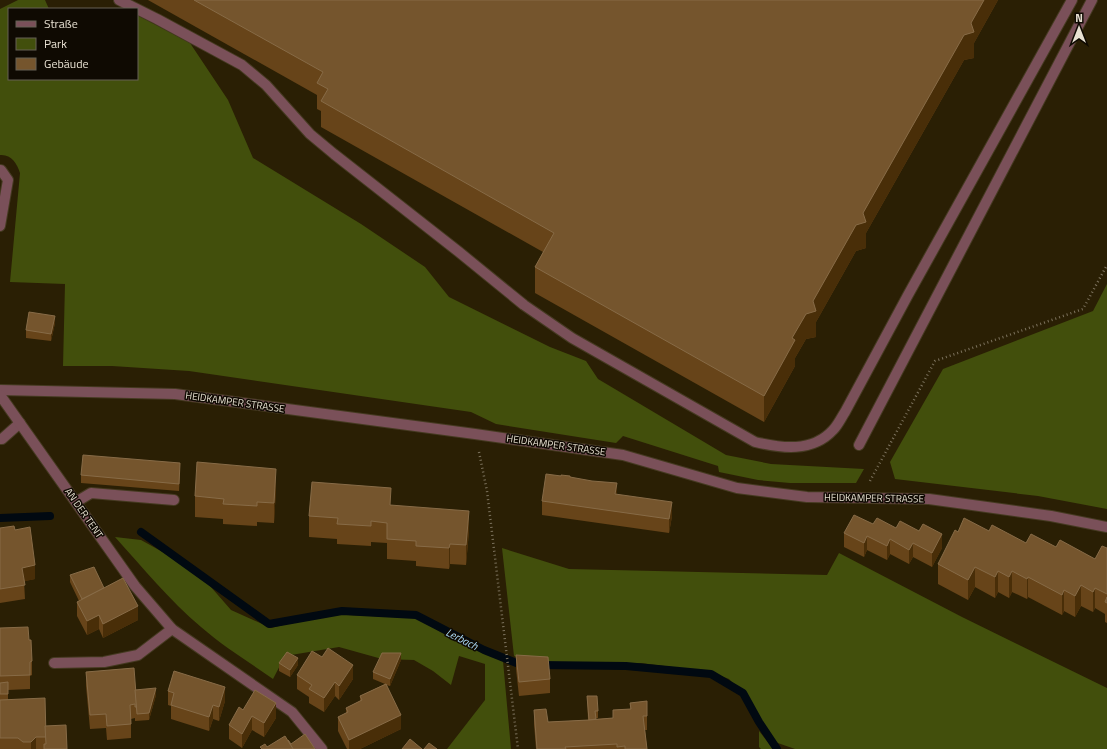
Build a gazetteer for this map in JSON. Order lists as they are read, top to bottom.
{
  "streets": {
    "street": ["HEIDKAMPER STRASSE", "AN DER TENT"]
  },
  "water": ["Lerbach"],
  "legend": ["Straße", "Park", "Gebäude"],
  "north": "top"
}
